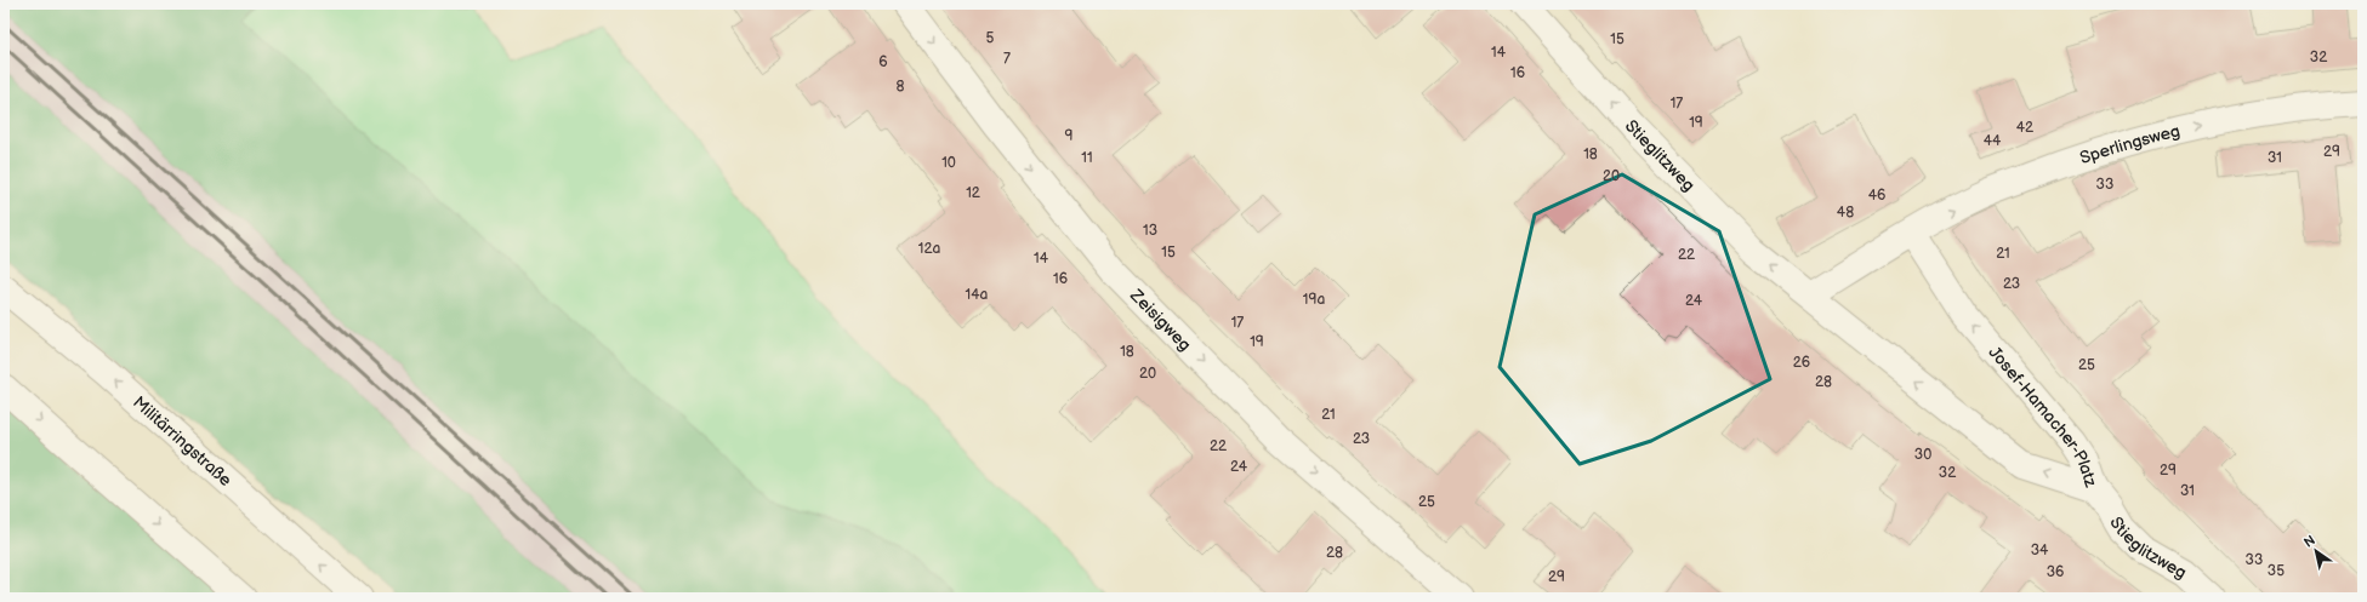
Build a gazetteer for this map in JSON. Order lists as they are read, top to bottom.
{
  "streets": {
    "main road": [
      "Sperlingsweg",
      "Stieglitzweg",
      "Zeisigweg",
      "Josef-Hamacher-Platz",
      "Militärringstraße"
    ]
  },
  "crossings": [
    ["Sperlingsweg", "Josef-Hamacher-Platz"],
    ["Stieglitzweg", "Josef-Hamacher-Platz"]
  ],
  "one_way": [
    "Sperlingsweg",
    "Stieglitzweg",
    "Zeisigweg",
    "Josef-Hamacher-Platz"
  ],
  "house_numbers": [
    "5",
    "15",
    "14",
    "32",
    "7",
    "6",
    "16",
    "8",
    "17",
    "19",
    "42",
    "9",
    "44",
    "29",
    "18",
    "11",
    "31",
    "10",
    "20",
    "33",
    "12",
    "46",
    "48",
    "13",
    "12a",
    "15",
    "21",
    "22",
    "14",
    "16",
    "23",
    "14a",
    "19a",
    "24",
    "17",
    "19",
    "18",
    "26",
    "25",
    "20",
    "28",
    "21",
    "23",
    "22",
    "30",
    "24",
    "29",
    "32",
    "31",
    "25",
    "34",
    "28",
    "33",
    "35",
    "36",
    "29"
  ],
  "north": "top left"
}
